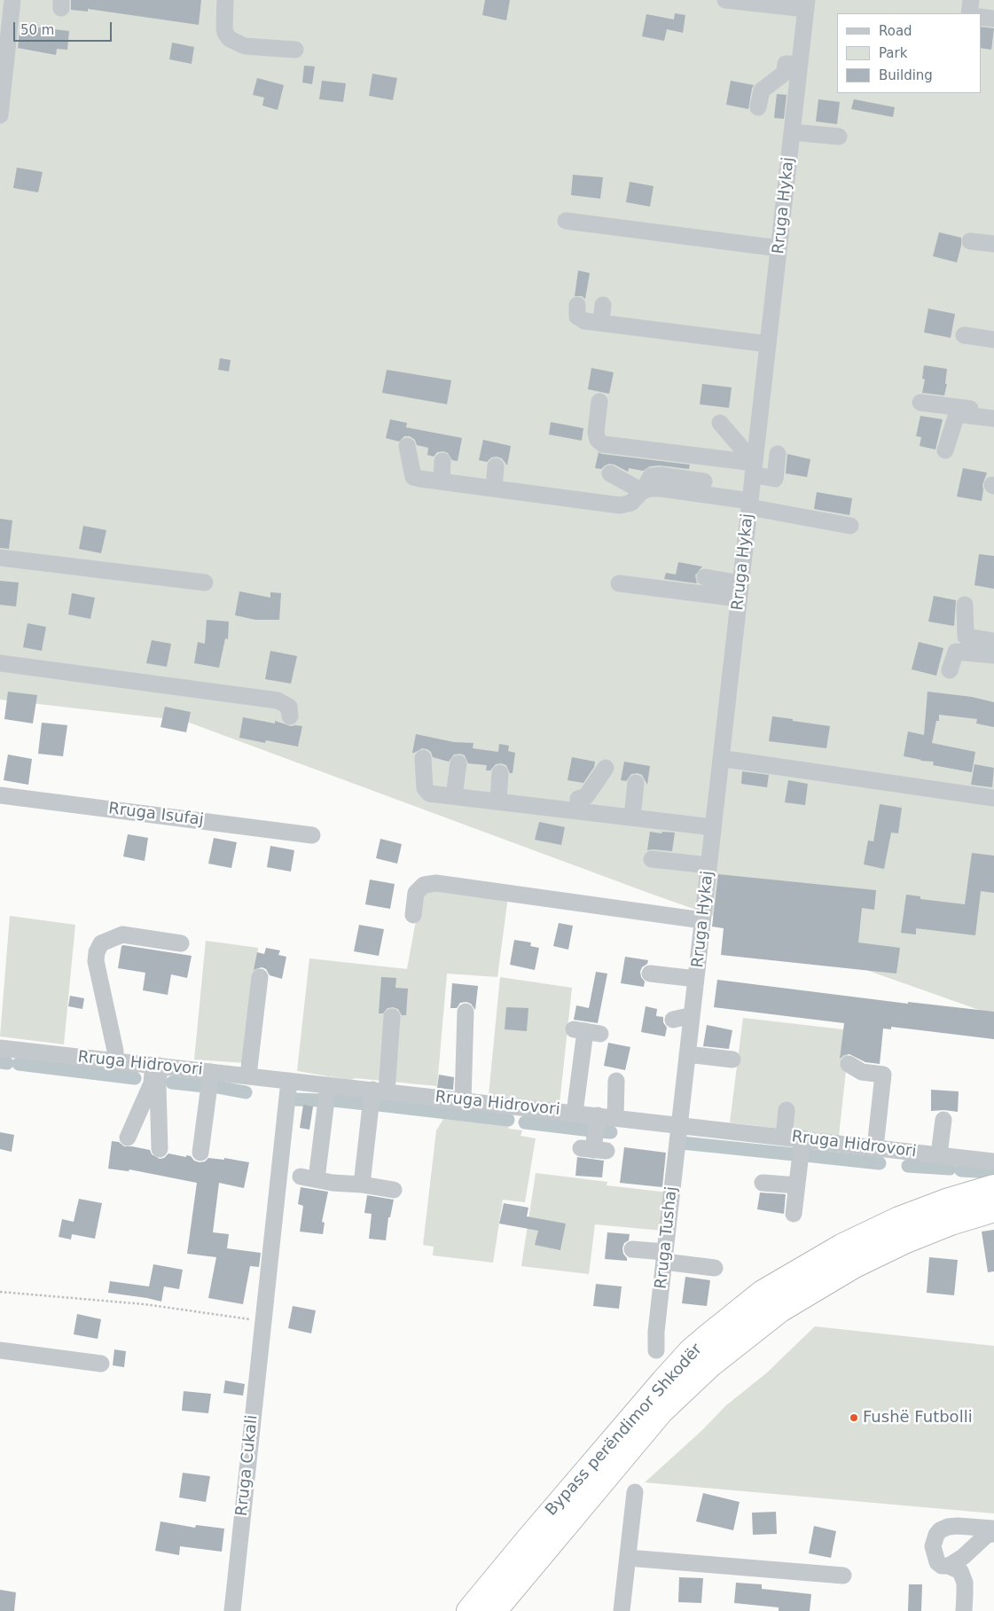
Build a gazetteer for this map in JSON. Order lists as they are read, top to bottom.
{
  "streets": {
    "highway": ["Bypass perëndimor Shkodër"],
    "street": [
      "Rruga Hykaj",
      "Rruga Isufaj",
      "Rruga Hidrovori",
      "Rruga Tushaj",
      "Rruga Cukali"
    ]
  },
  "crossings": [
    ["Rruga Hykaj", "Rruga Hidrovori"],
    ["Rruga Hykaj", "Rruga Tushaj"],
    ["Rruga Hidrovori", "Rruga Tushaj"],
    ["Rruga Hidrovori", "Rruga Cukali"]
  ],
  "places": ["Fushë Futbolli"],
  "legend": ["Road", "Park", "Building"],
  "scale_bar": "50 m"
}
